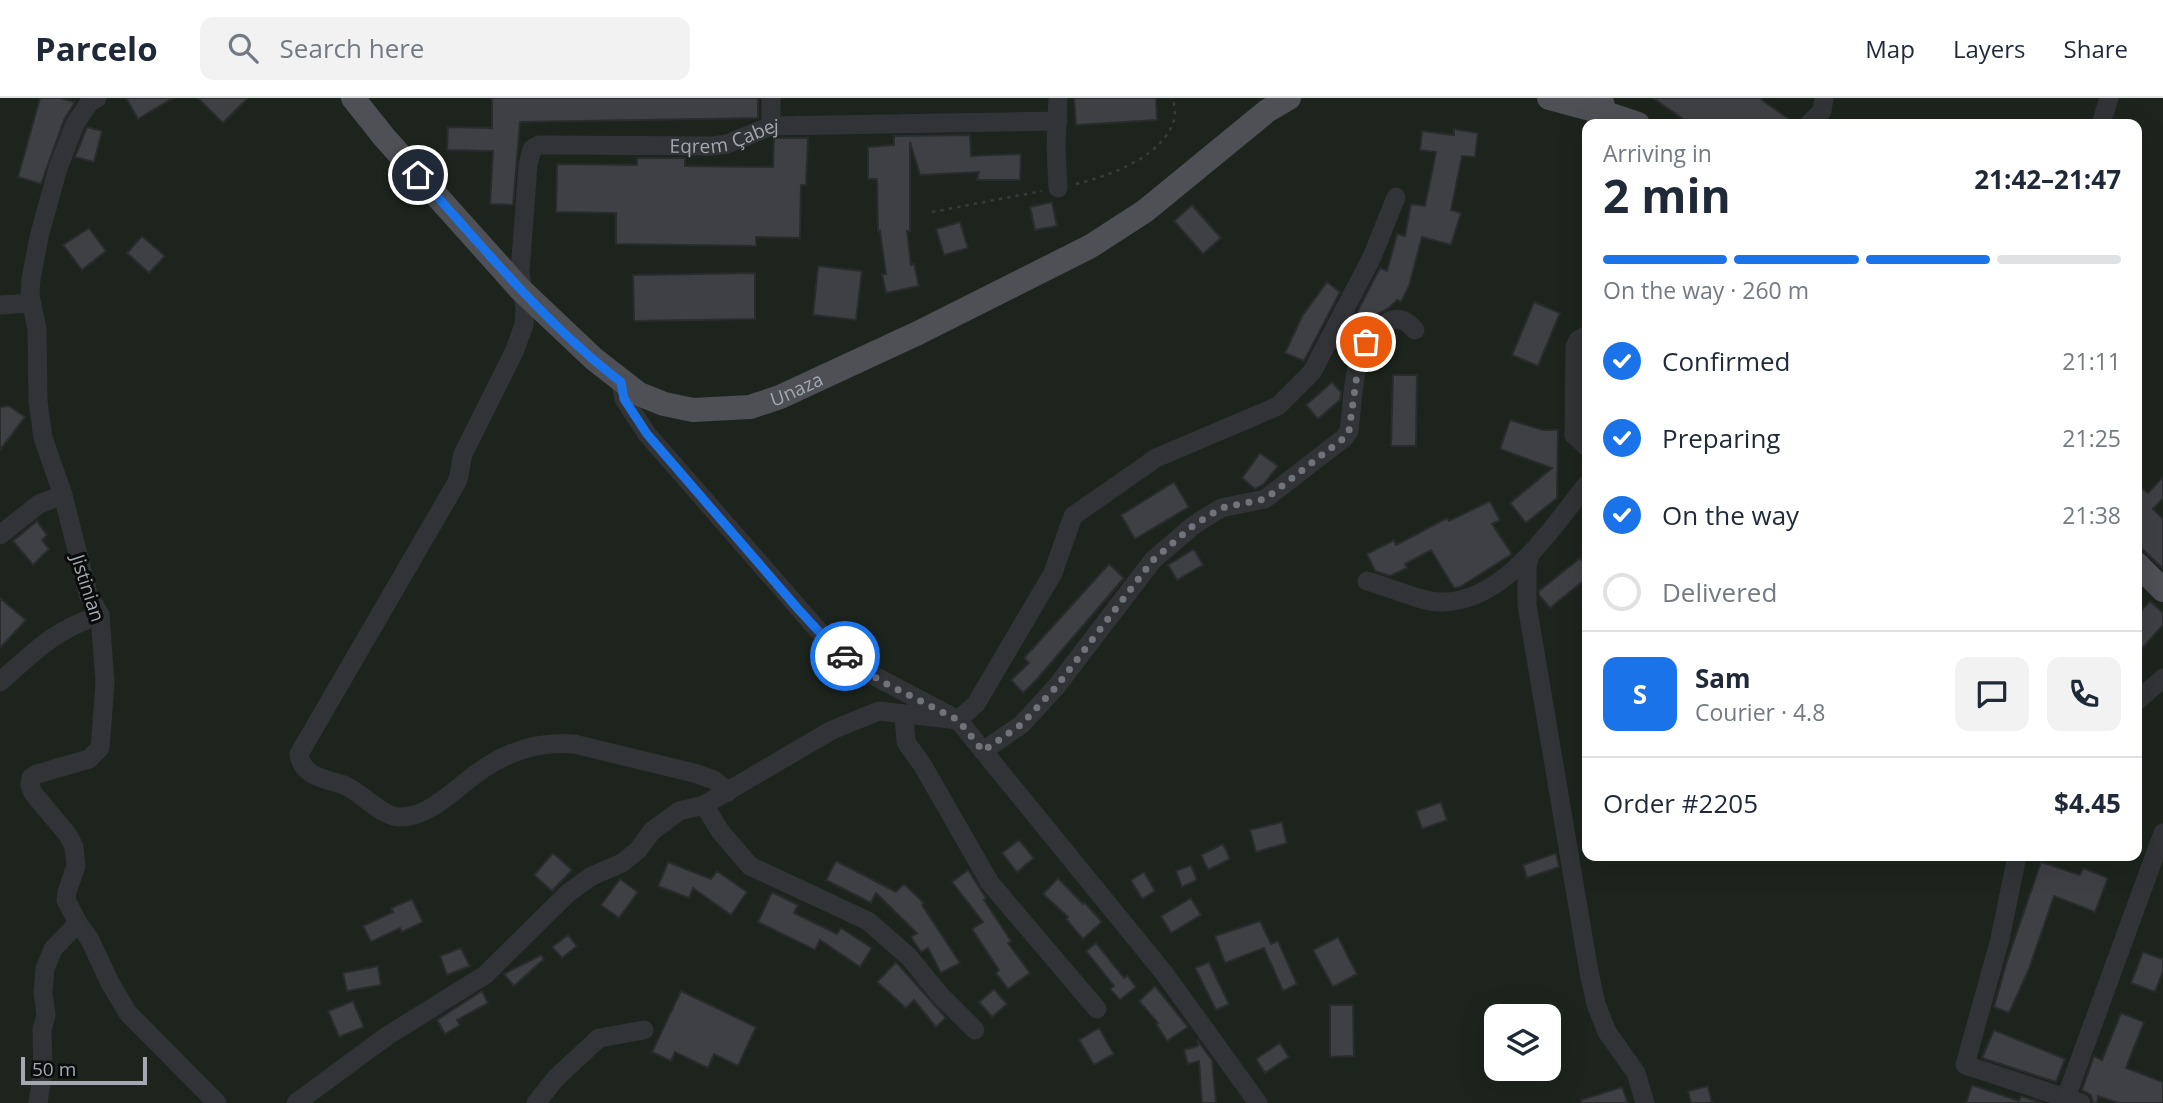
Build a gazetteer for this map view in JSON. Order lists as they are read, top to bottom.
{
  "streets": {
    "main road": ["Unaza"],
    "street": ["Eqrem Çabej", "Jistinian"]
  },
  "crossings": [
    ["Eqrem Çabej", "Unaza"]
  ],
  "scale_bar": "50 m",
  "page": {
    "header": "Parcelo",
    "search": "Search here",
    "nav": ["Map", "Layers", "Share"],
    "heading": ["2 min", "Arriving in", "21:42–21:47"],
    "panel": [
      "Sam",
      "Courier · 4.8",
      "Order #2205",
      "$4.45"
    ],
    "bar": "On the way · 260 m",
    "list": [
      ["Confirmed", "21:11"],
      ["Preparing", "21:25"],
      ["On the way", "21:38"],
      "Delivered"
    ],
    "round": "S",
    "scale": "50 m"
  }
}
